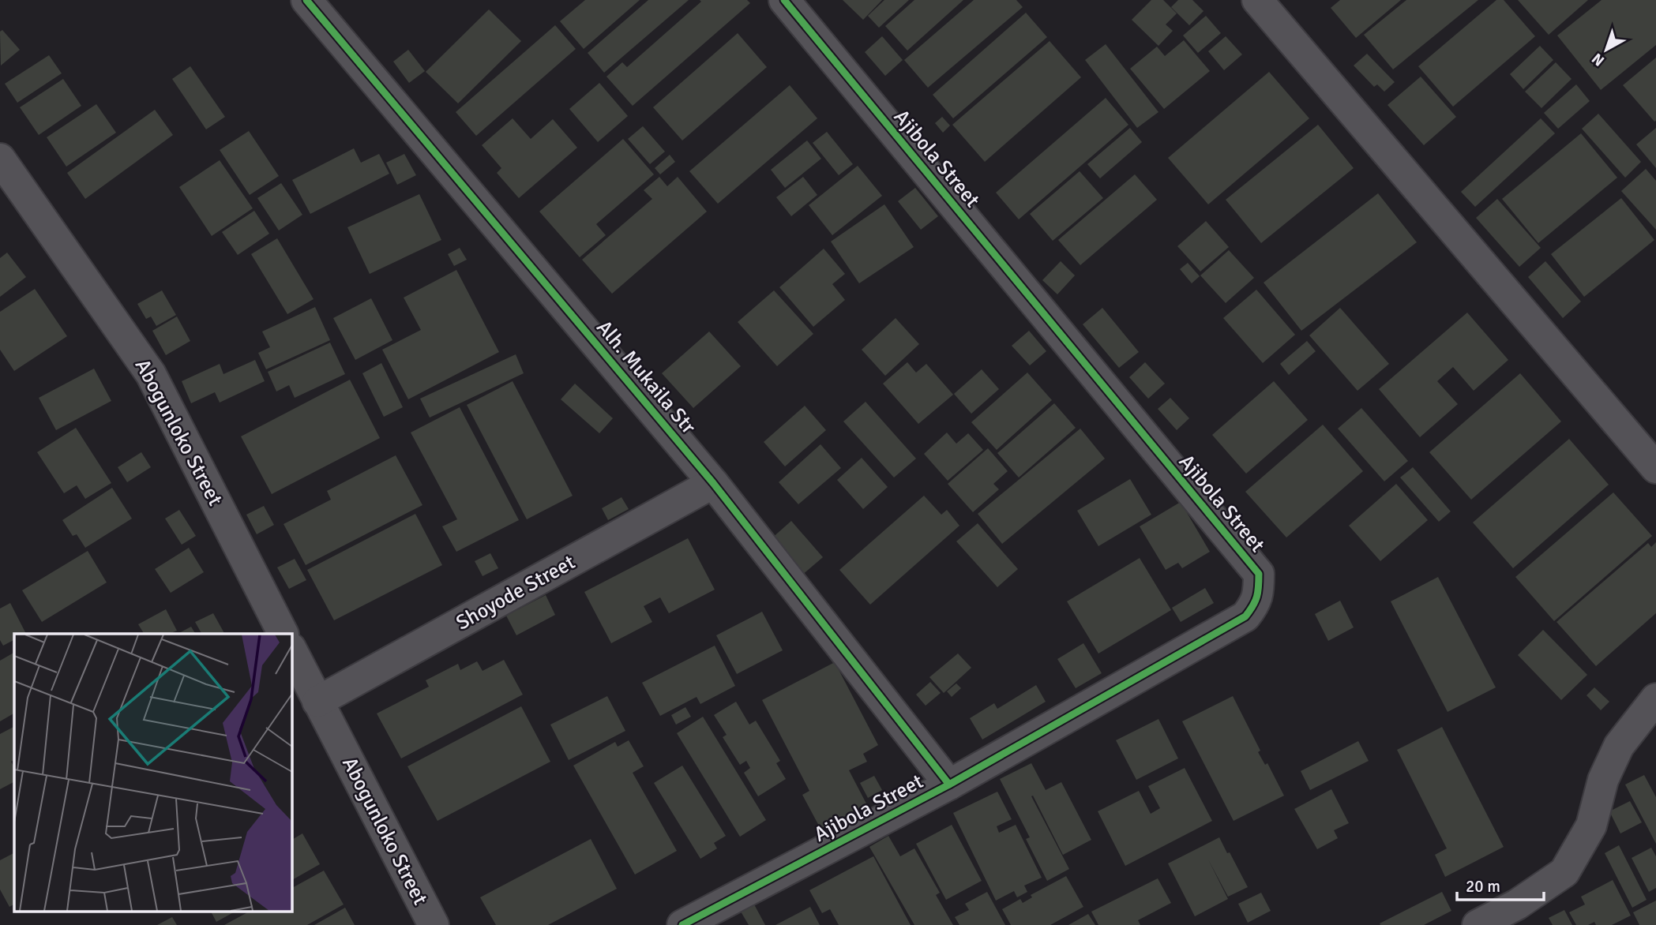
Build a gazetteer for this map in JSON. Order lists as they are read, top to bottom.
{
  "streets": {
    "street": [
      "Ajibola Street",
      "Alh. Mukaila Str",
      "Abogunloko Street",
      "Shoyode Street"
    ]
  },
  "crossings": [
    ["Ajibola Street", "Alh. Mukaila Str"],
    ["Alh. Mukaila Str", "Shoyode Street"],
    ["Abogunloko Street", "Shoyode Street"]
  ],
  "scale_bar": "20 m",
  "north": "bottom left"
}
